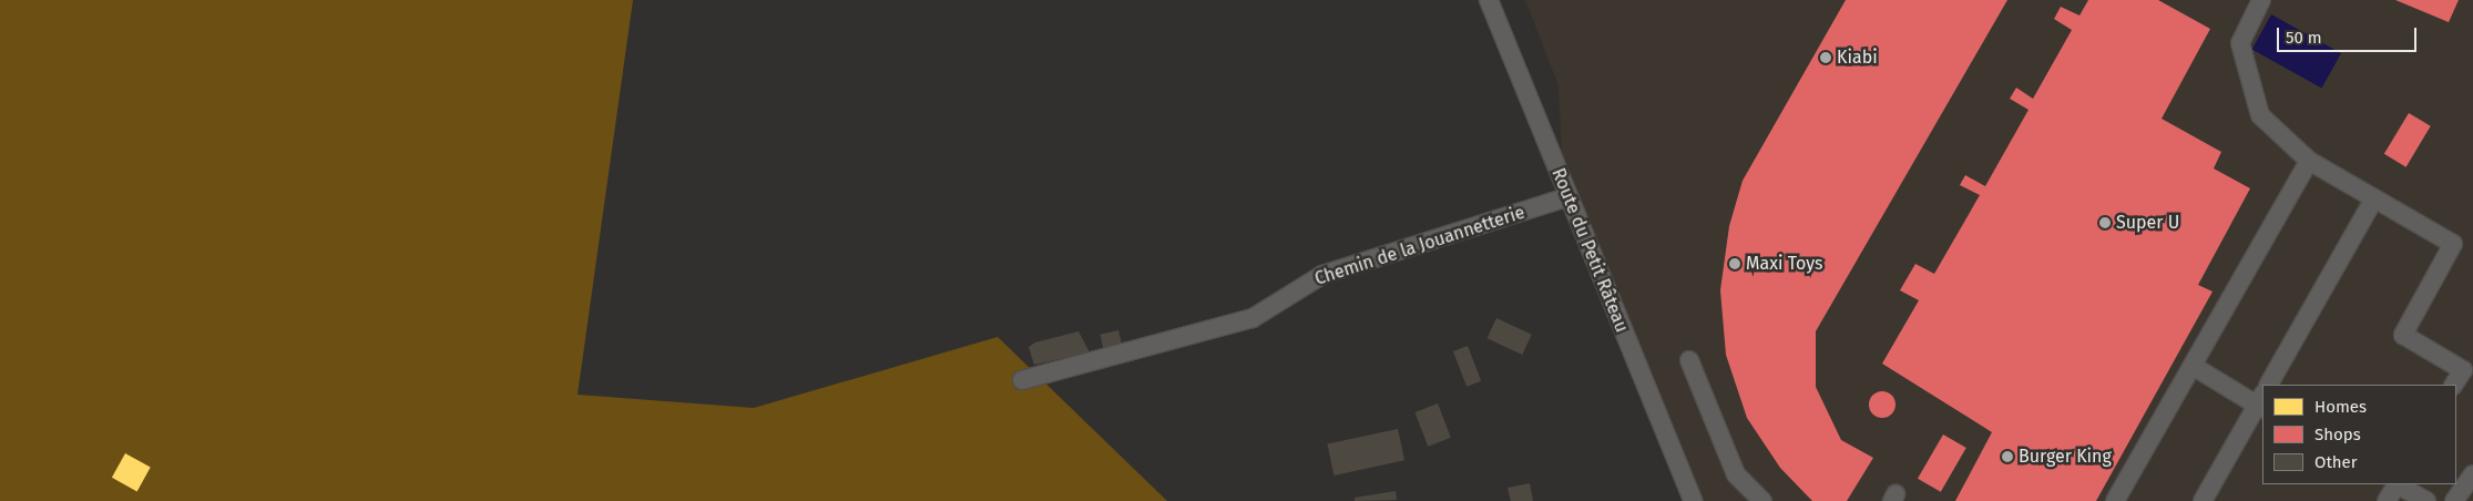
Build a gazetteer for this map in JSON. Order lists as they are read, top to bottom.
{
  "streets": {
    "street": ["Chemin de la Jouannetterie", "Route du Petit Râteau"]
  },
  "crossings": [
    ["Chemin de la Jouannetterie", "Route du Petit Râteau"]
  ],
  "places": [
    "Kiabi",
    "Super U",
    "Maxi Toys",
    "Burger King"
  ],
  "legend": ["Homes", "Shops", "Other"],
  "scale_bar": "50 m"
}
